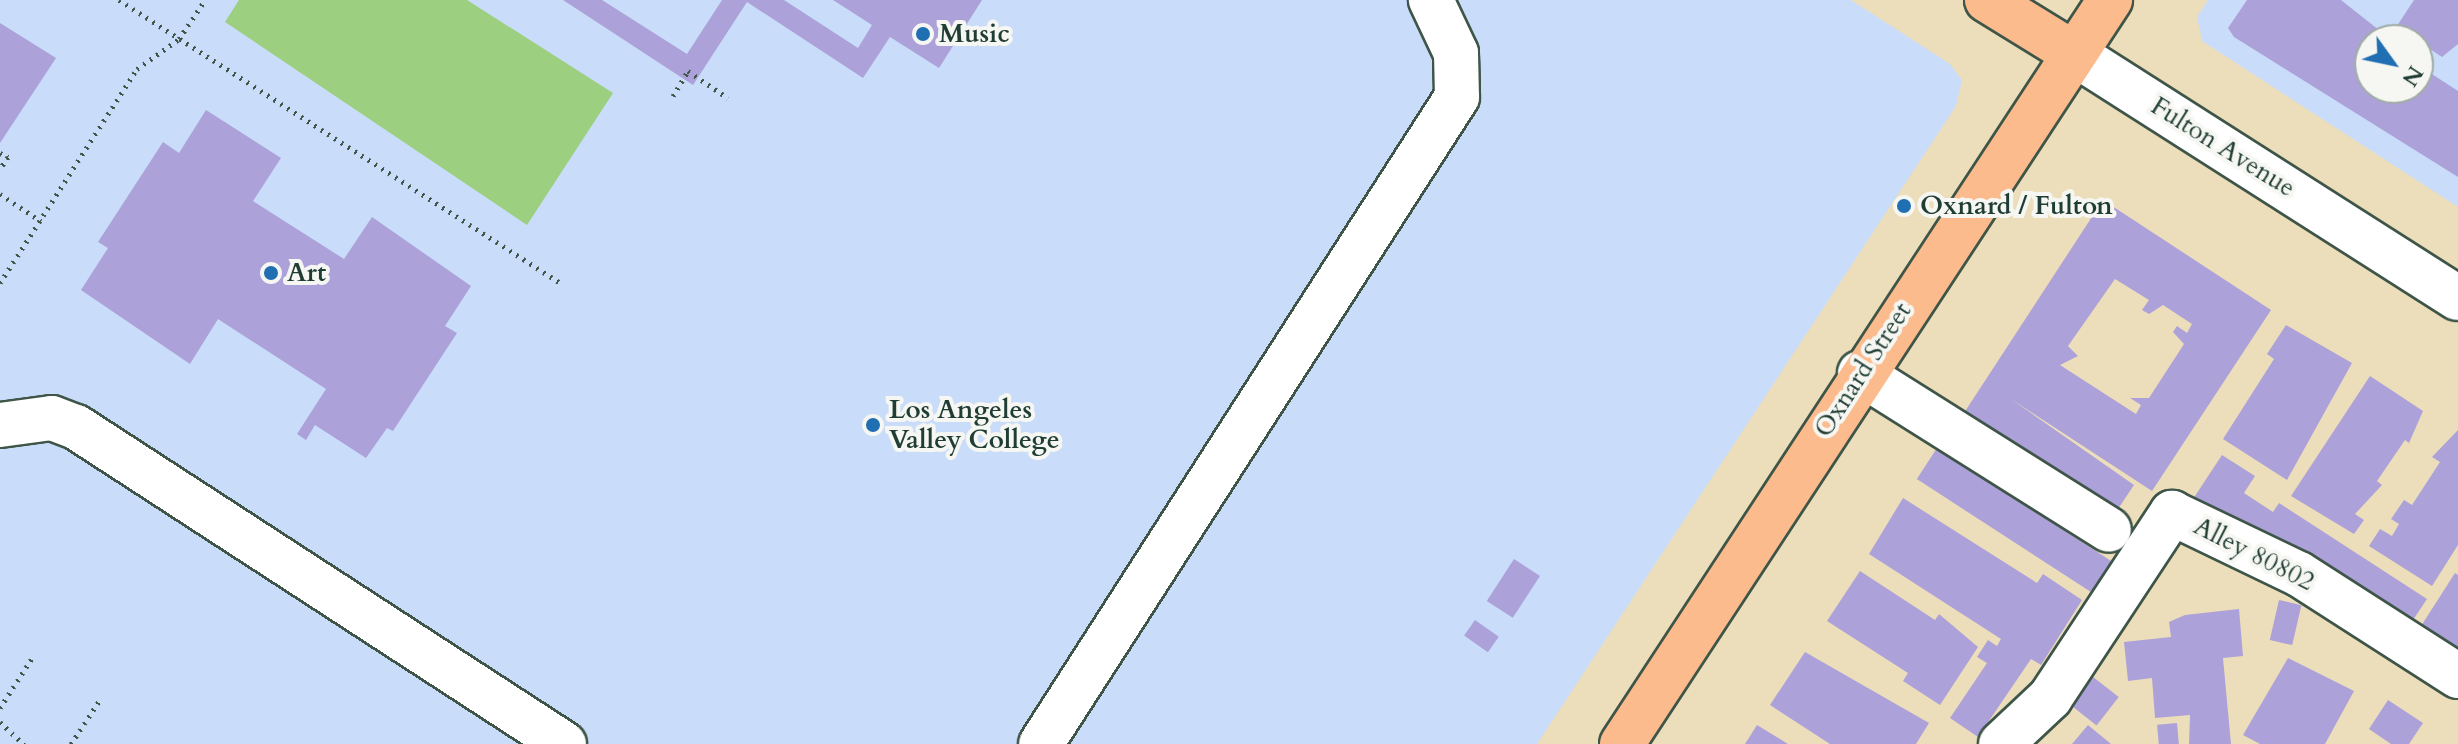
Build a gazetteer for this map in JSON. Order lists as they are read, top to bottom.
{
  "streets": {
    "main road": ["Fulton Avenue", "Oxnard Street"],
    "street": ["Alley 80802"]
  },
  "crossings": [
    ["Fulton Avenue", "Oxnard Street"]
  ],
  "places": [
    "Music",
    "Oxnard / Fulton",
    "Art",
    "Los Angeles Valley College"
  ],
  "north": "bottom right"
}
